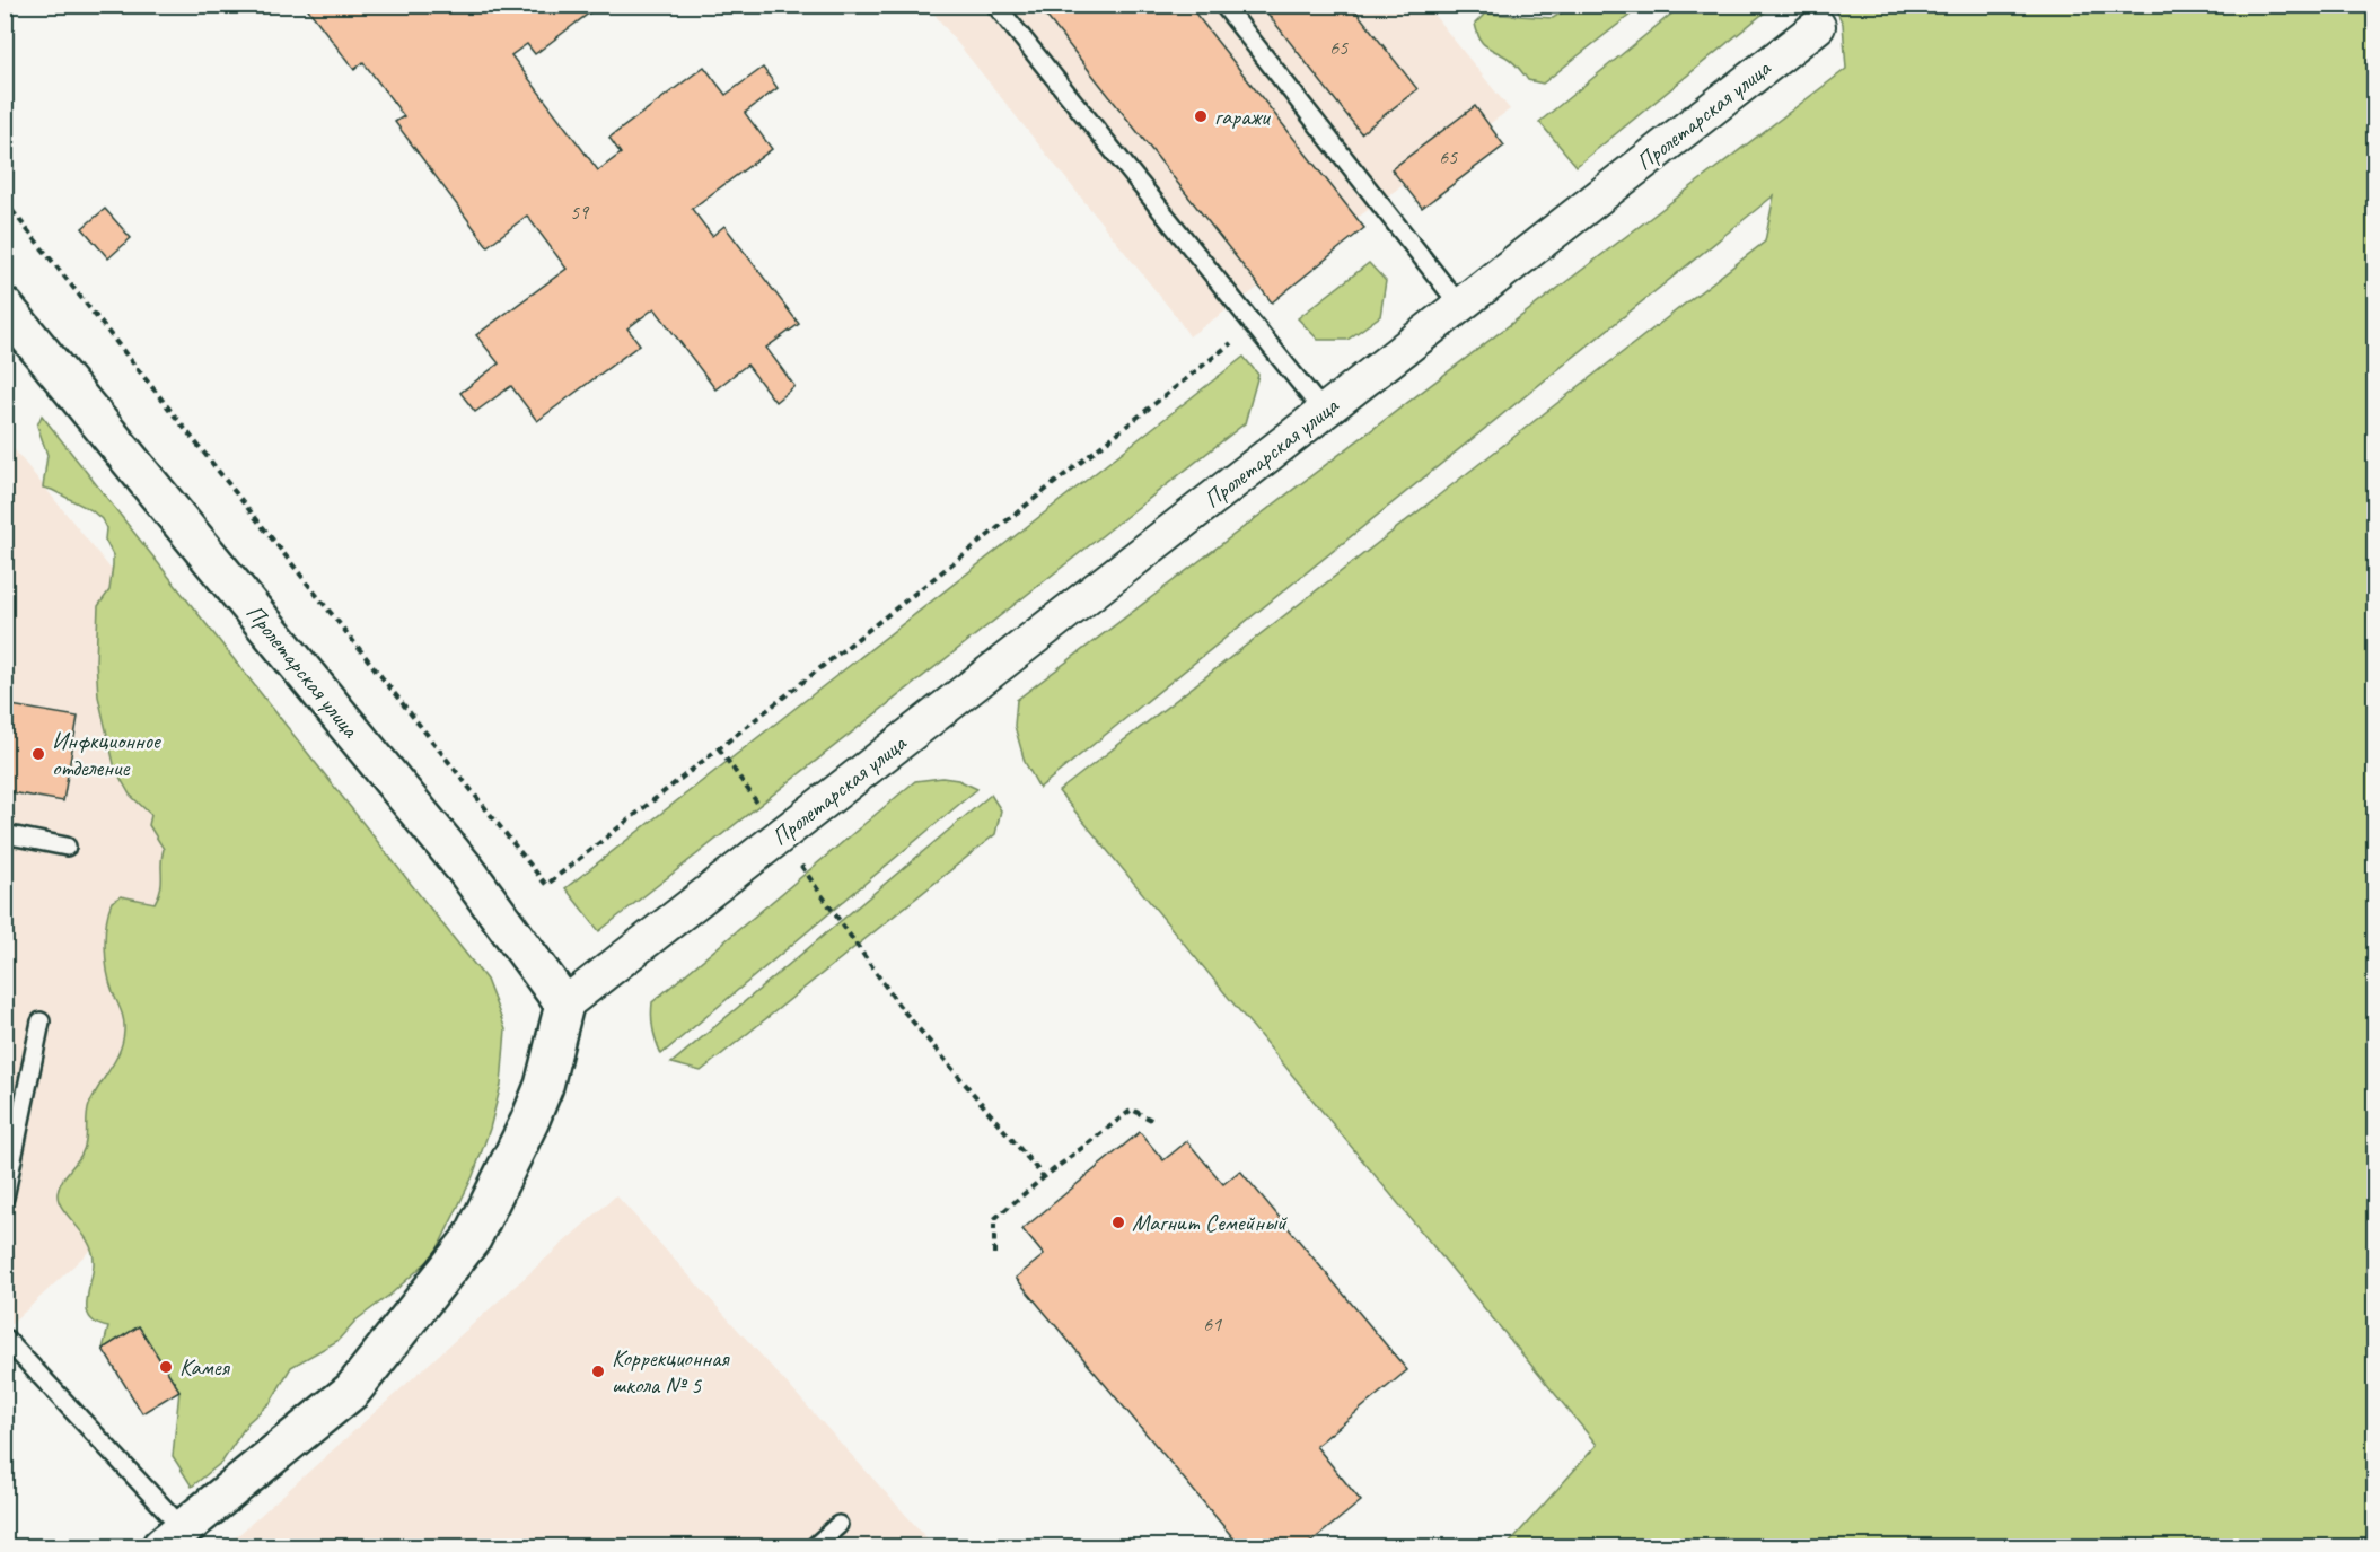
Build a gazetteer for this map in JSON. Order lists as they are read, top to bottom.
{
  "streets": {
    "street": ["Пролетарская улица"]
  },
  "places": [
    "гаражи",
    "Инфкционное отделение",
    "Магнит Семейный",
    "Камея",
    "Коррекционная школа № 5"
  ],
  "house_numbers": [
    "65",
    "65",
    "59",
    "61"
  ]
}
